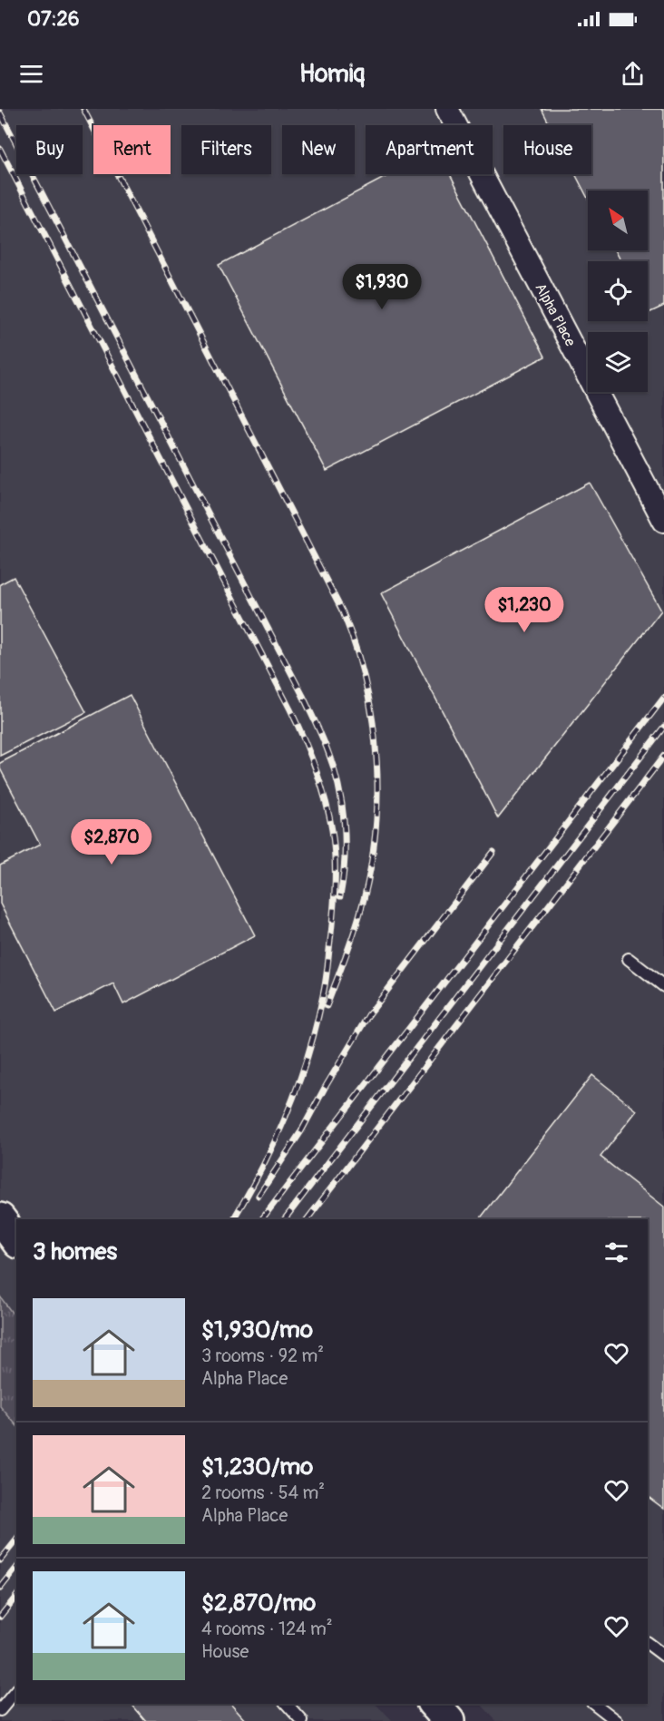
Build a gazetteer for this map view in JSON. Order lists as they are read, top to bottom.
{
  "streets": {
    "street": ["Alpha Place"]
  },
  "north": "top left",
  "page": {
    "status": "07:26",
    "header": "Homiq",
    "chip": [
      "Buy",
      "Rent",
      "Filters",
      "New",
      "Apartment",
      "House"
    ],
    "price": ["$1,930", "$1,230", "$2,870"],
    "heading": "3 homes",
    "list": [
      {
        "name": "$1,930/mo",
        "note": "3 rooms · 92 m² · Alpha Place"
      },
      {
        "name": "$1,230/mo",
        "note": "2 rooms · 54 m² · Alpha Place"
      },
      {
        "name": "$2,870/mo",
        "note": "4 rooms · 124 m² · House"
      }
    ]
  }
}
